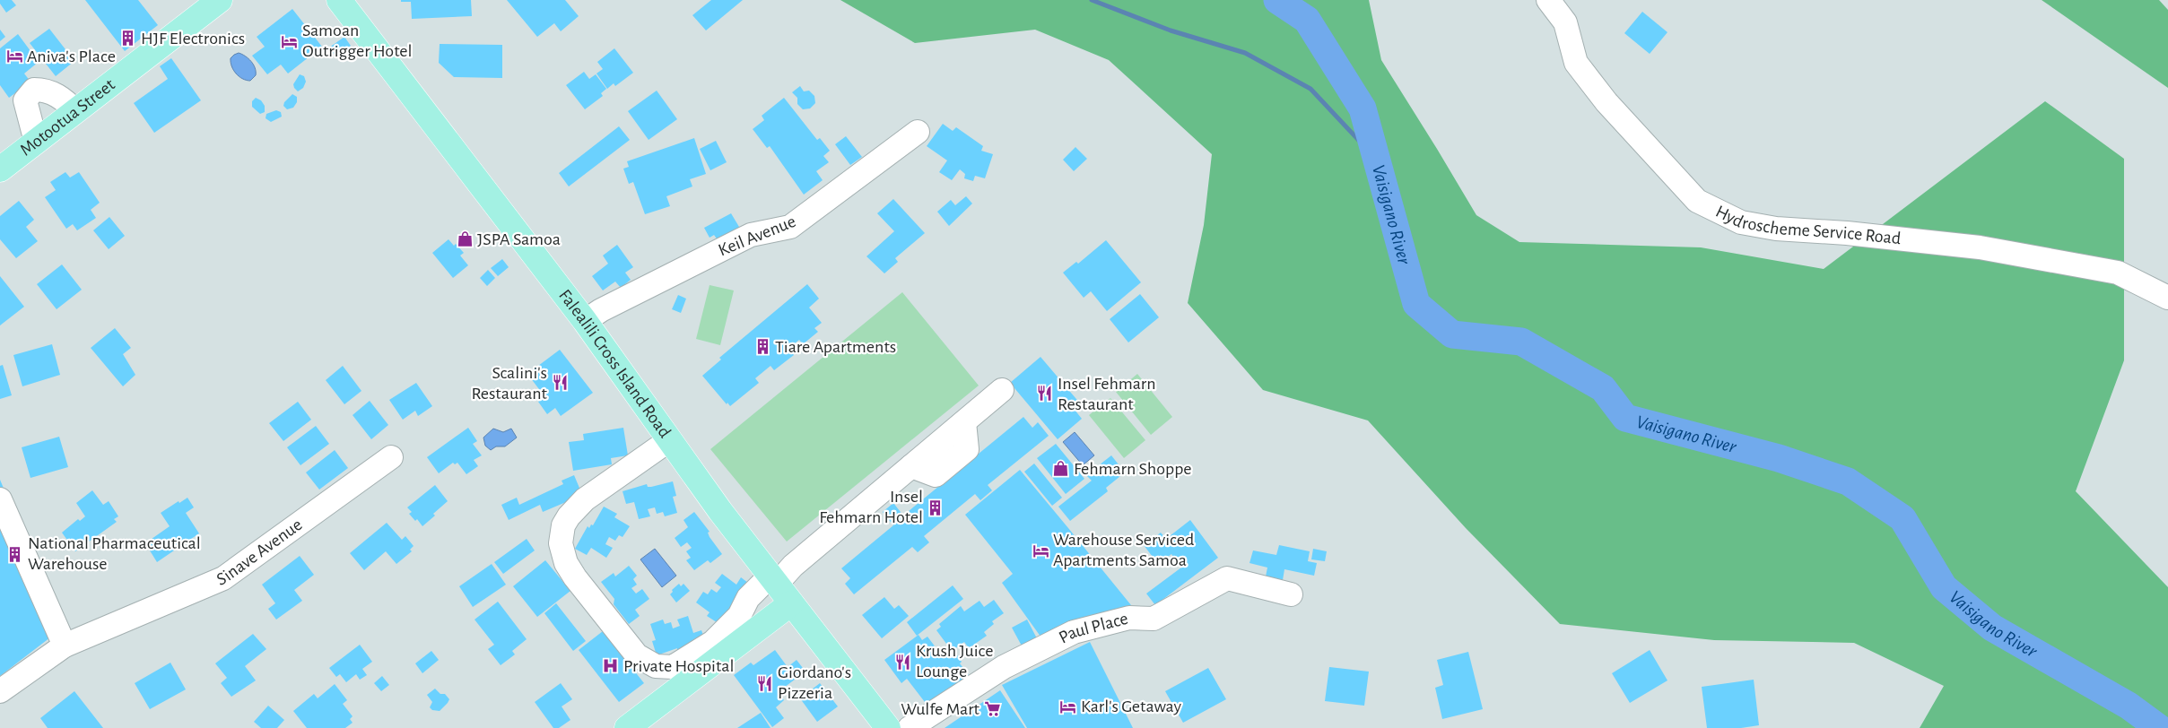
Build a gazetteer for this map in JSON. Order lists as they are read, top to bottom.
{
  "streets": {
    "main road": ["Motootua Street", "Falealili Cross Island Road"],
    "street": [
      "Hydroscheme Service Road",
      "Keil Avenue",
      "Sinave Avenue",
      "Paul Place"
    ]
  },
  "crossings": [
    ["Keil Avenue", "Falealili Cross Island Road"]
  ],
  "water": ["Vaisigano River"],
  "places": {
    "building": [
      "HJF Electronics",
      "Tiare Apartments",
      "Insel Fehmarn Hotel",
      "National Pharmaceutical Warehouse"
    ],
    "hotel": [
      "Samoan Outrigger Hotel",
      "Aniva's Place",
      "Warehouse Serviced Apartments Samoa",
      "Karl's Getaway"
    ],
    "shop": ["JSPA Samoa", "Fehmarn Shoppe"],
    "restaurant": [
      "Scalini's Restaurant",
      "Insel Fehmarn Restaurant",
      "Krush Juice Lounge",
      "Giordano's Pizzeria"
    ],
    "hospital": ["Private Hospital"],
    "supermarket": ["Wulfe Mart"]
  }
}
